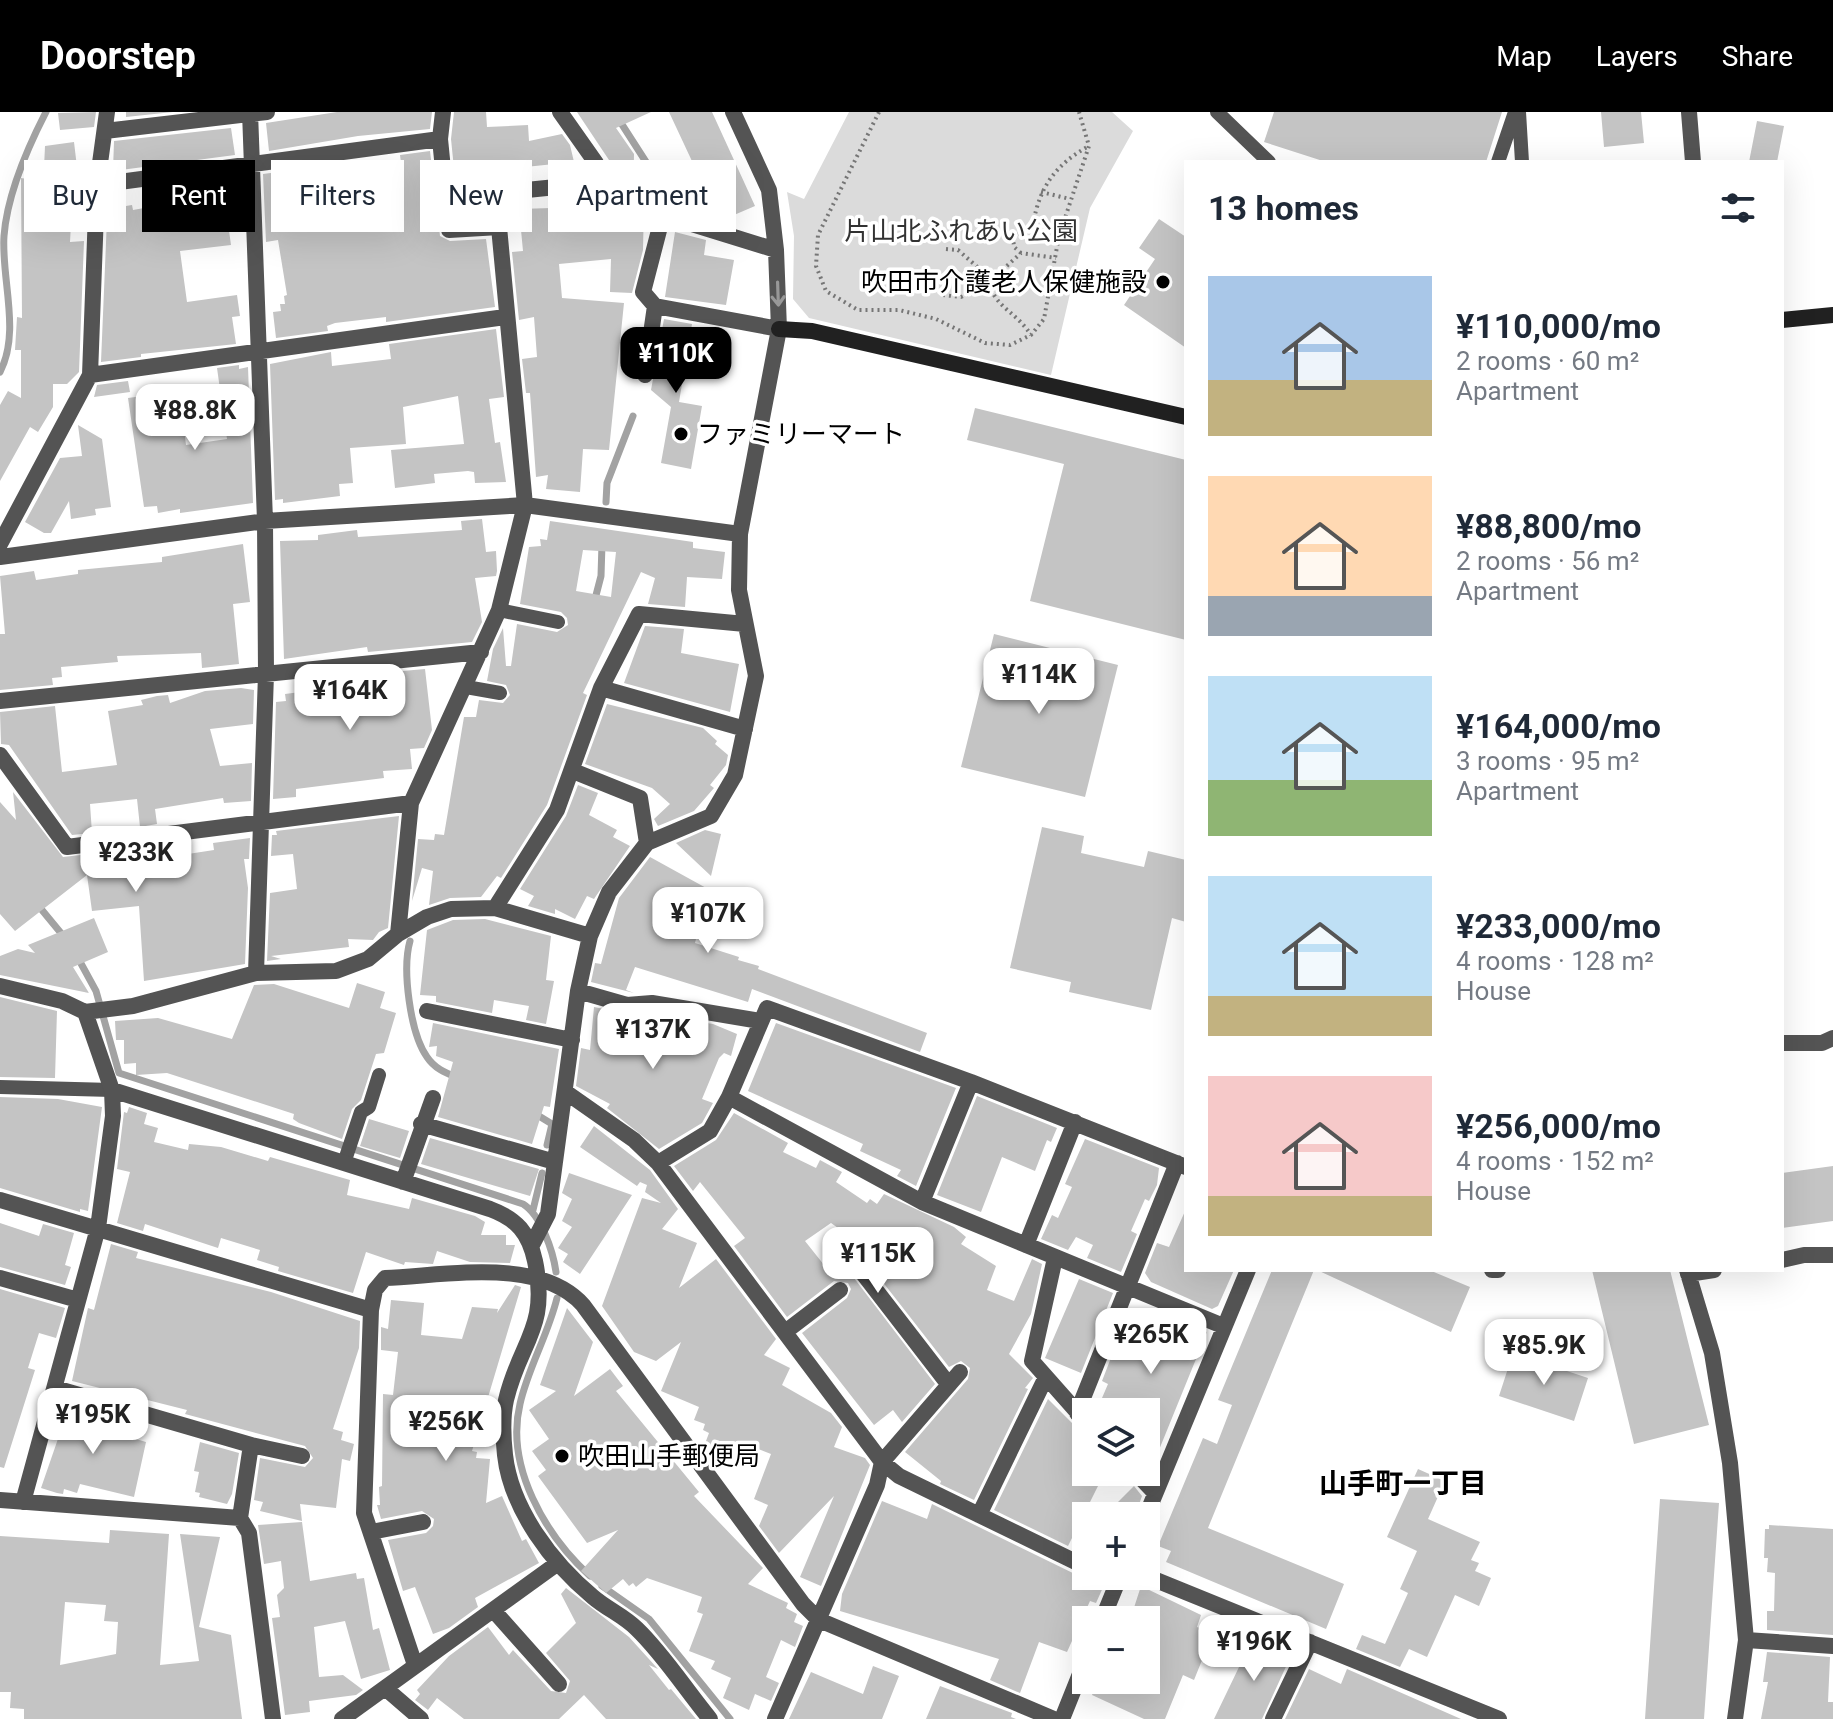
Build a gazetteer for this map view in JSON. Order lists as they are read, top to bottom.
{
  "districts": ["山手町一丁目"],
  "parks": ["片山北ふれあい公園"],
  "places": ["吹田市介護老人保健施設", "ファミリーマート", "吹田山手郵便局"],
  "page": {
    "header": "Doorstep",
    "nav": ["Map", "Layers", "Share"],
    "chip": [
      "Buy",
      "Rent",
      "Filters",
      "New",
      "Apartment"
    ],
    "heading": "13 homes",
    "list": [
      {
        "name": "¥110,000/mo",
        "note": "2 rooms · 60 m² · Apartment"
      },
      {
        "name": "¥88,800/mo",
        "note": "2 rooms · 56 m² · Apartment"
      },
      {
        "name": "¥164,000/mo",
        "note": "3 rooms · 95 m² · Apartment"
      },
      {
        "name": "¥233,000/mo",
        "note": "4 rooms · 128 m² · House"
      },
      {
        "name": "¥256,000/mo",
        "note": "4 rooms · 152 m² · House"
      }
    ],
    "price": [
      "¥110K",
      "¥88.8K",
      "¥114K",
      "¥164K",
      "¥233K",
      "¥107K",
      "¥137K",
      "¥115K",
      "¥265K",
      "¥85.9K",
      "¥195K",
      "¥256K",
      "¥196K"
    ],
    "map_buttons": ["+", "−"]
  }
}
